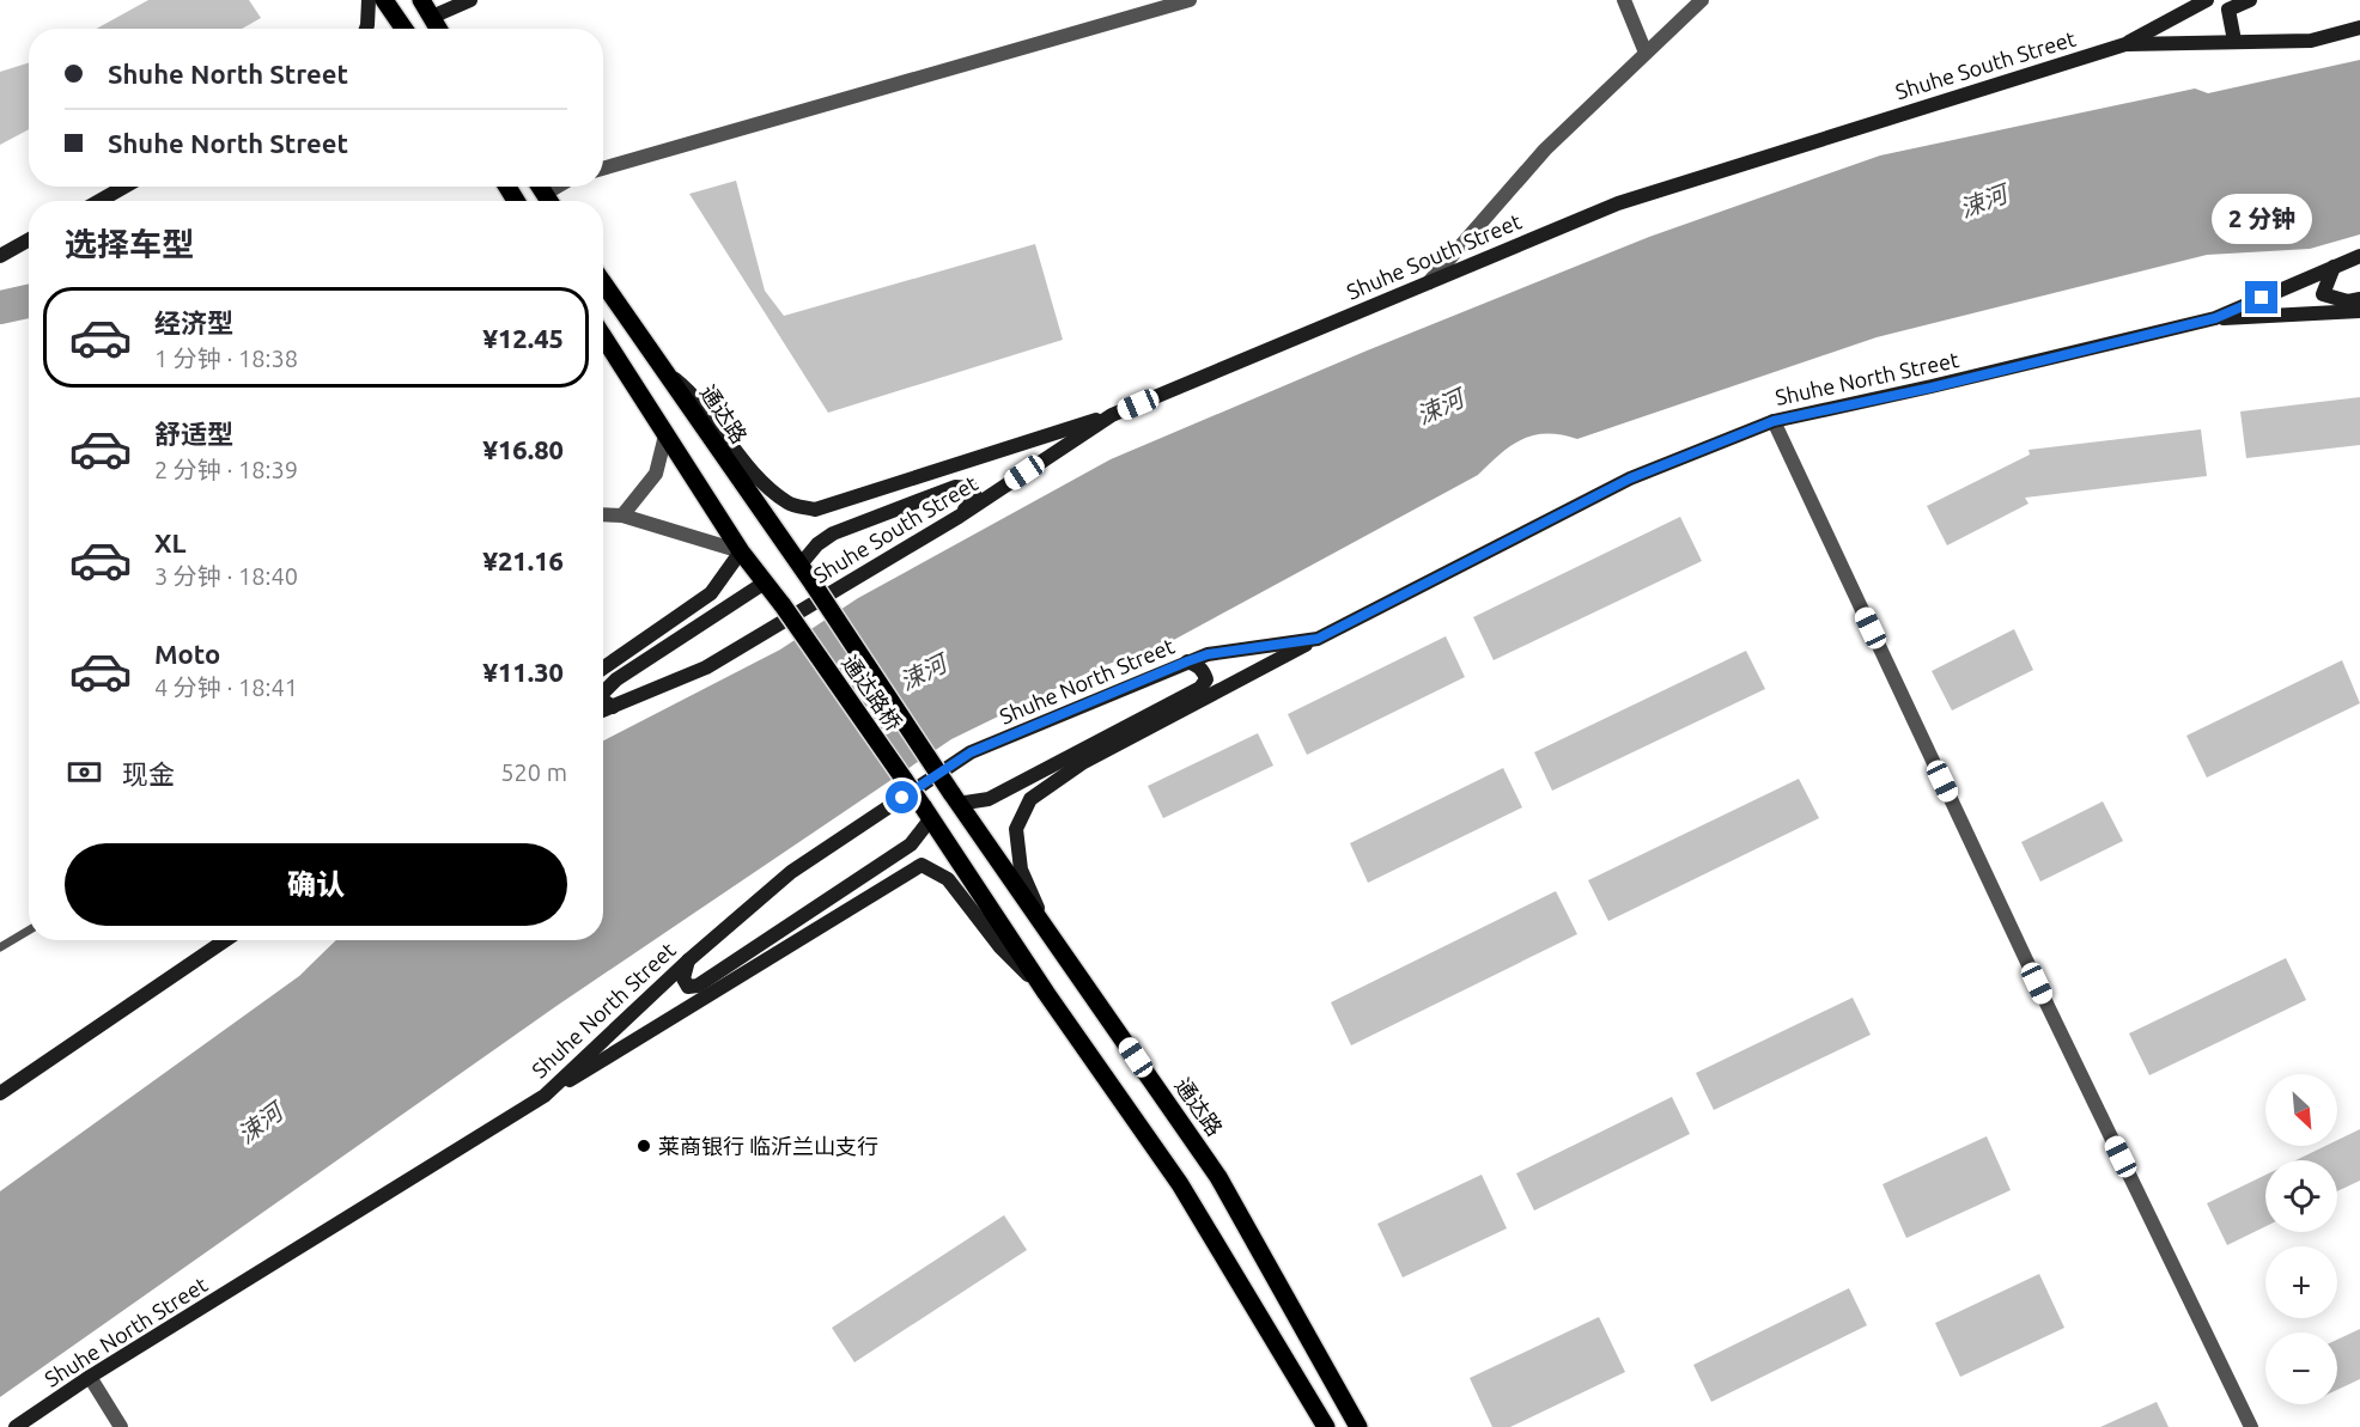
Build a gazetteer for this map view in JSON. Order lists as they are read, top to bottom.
{
  "streets": {
    "main road": [
      "Shuhe South Street",
      "Shuhe North Street",
      "通达路",
      "通达路桥"
    ]
  },
  "crossings": [
    ["通达路", "通达路桥"]
  ],
  "water": ["涑河"],
  "places": ["莱商银行 临沂兰山支行"],
  "north": "bottom right",
  "page": {
    "banner": ["Shuhe North Street", "Shuhe North Street"],
    "bubble": "2 分钟",
    "heading": "选择车型",
    "list": [
      {
        "name": "经济型",
        "note": "1 分钟 · 18:38",
        "value": "¥12.45"
      },
      {
        "name": "舒适型",
        "note": "2 分钟 · 18:39",
        "value": "¥16.80"
      },
      {
        "name": "XL",
        "note": "3 分钟 · 18:40",
        "value": "¥21.16"
      },
      {
        "name": "Moto",
        "note": "4 分钟 · 18:41",
        "value": "¥11.30"
      }
    ],
    "pay": ["现金", "520 m"],
    "buttons": "确认",
    "map_buttons": ["+", "−"]
  }
}
